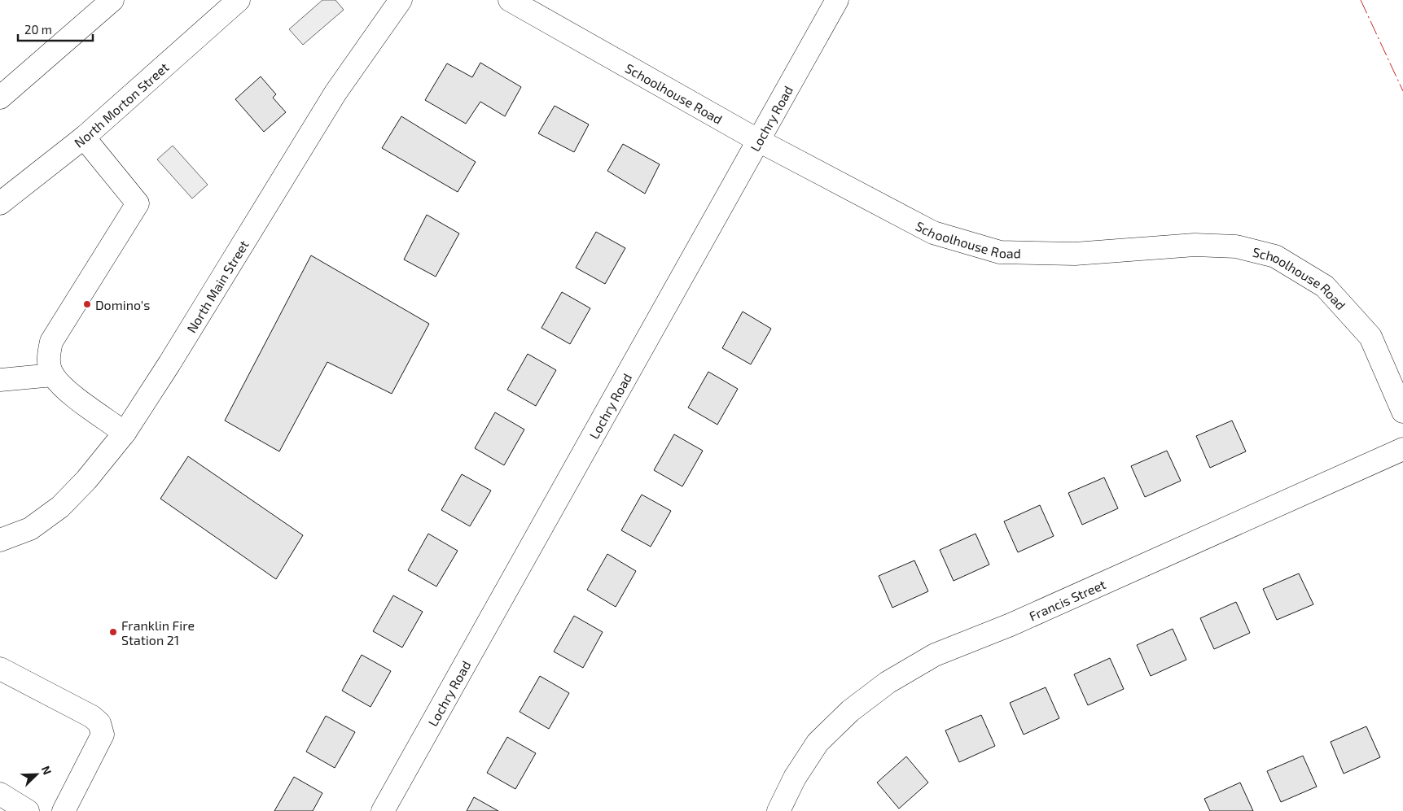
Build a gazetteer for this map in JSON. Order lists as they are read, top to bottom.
{
  "streets": {
    "street": [
      "Schoolhouse Road",
      "North Morton Street",
      "Lochry Road",
      "North Main Street",
      "Francis Street"
    ]
  },
  "crossings": [
    ["Schoolhouse Road", "Lochry Road"]
  ],
  "places": ["Domino's", "Franklin Fire Station 21"],
  "scale_bar": "20 m",
  "north": "top right"
}
